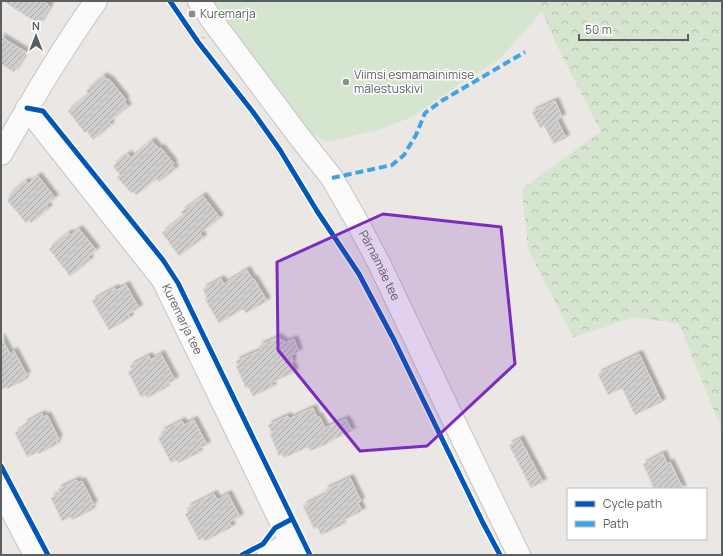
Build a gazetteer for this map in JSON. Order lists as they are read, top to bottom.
{
  "streets": {
    "street": ["Pärnamäe tee", "Kuremarja tee"]
  },
  "places": {
    "transit": ["Kuremarja"],
    "other": ["Viimsi esmamainimise mälestuskivi"]
  },
  "legend": ["Cycle path", "Path"],
  "scale_bar": "50 m",
  "north": "top"
}
